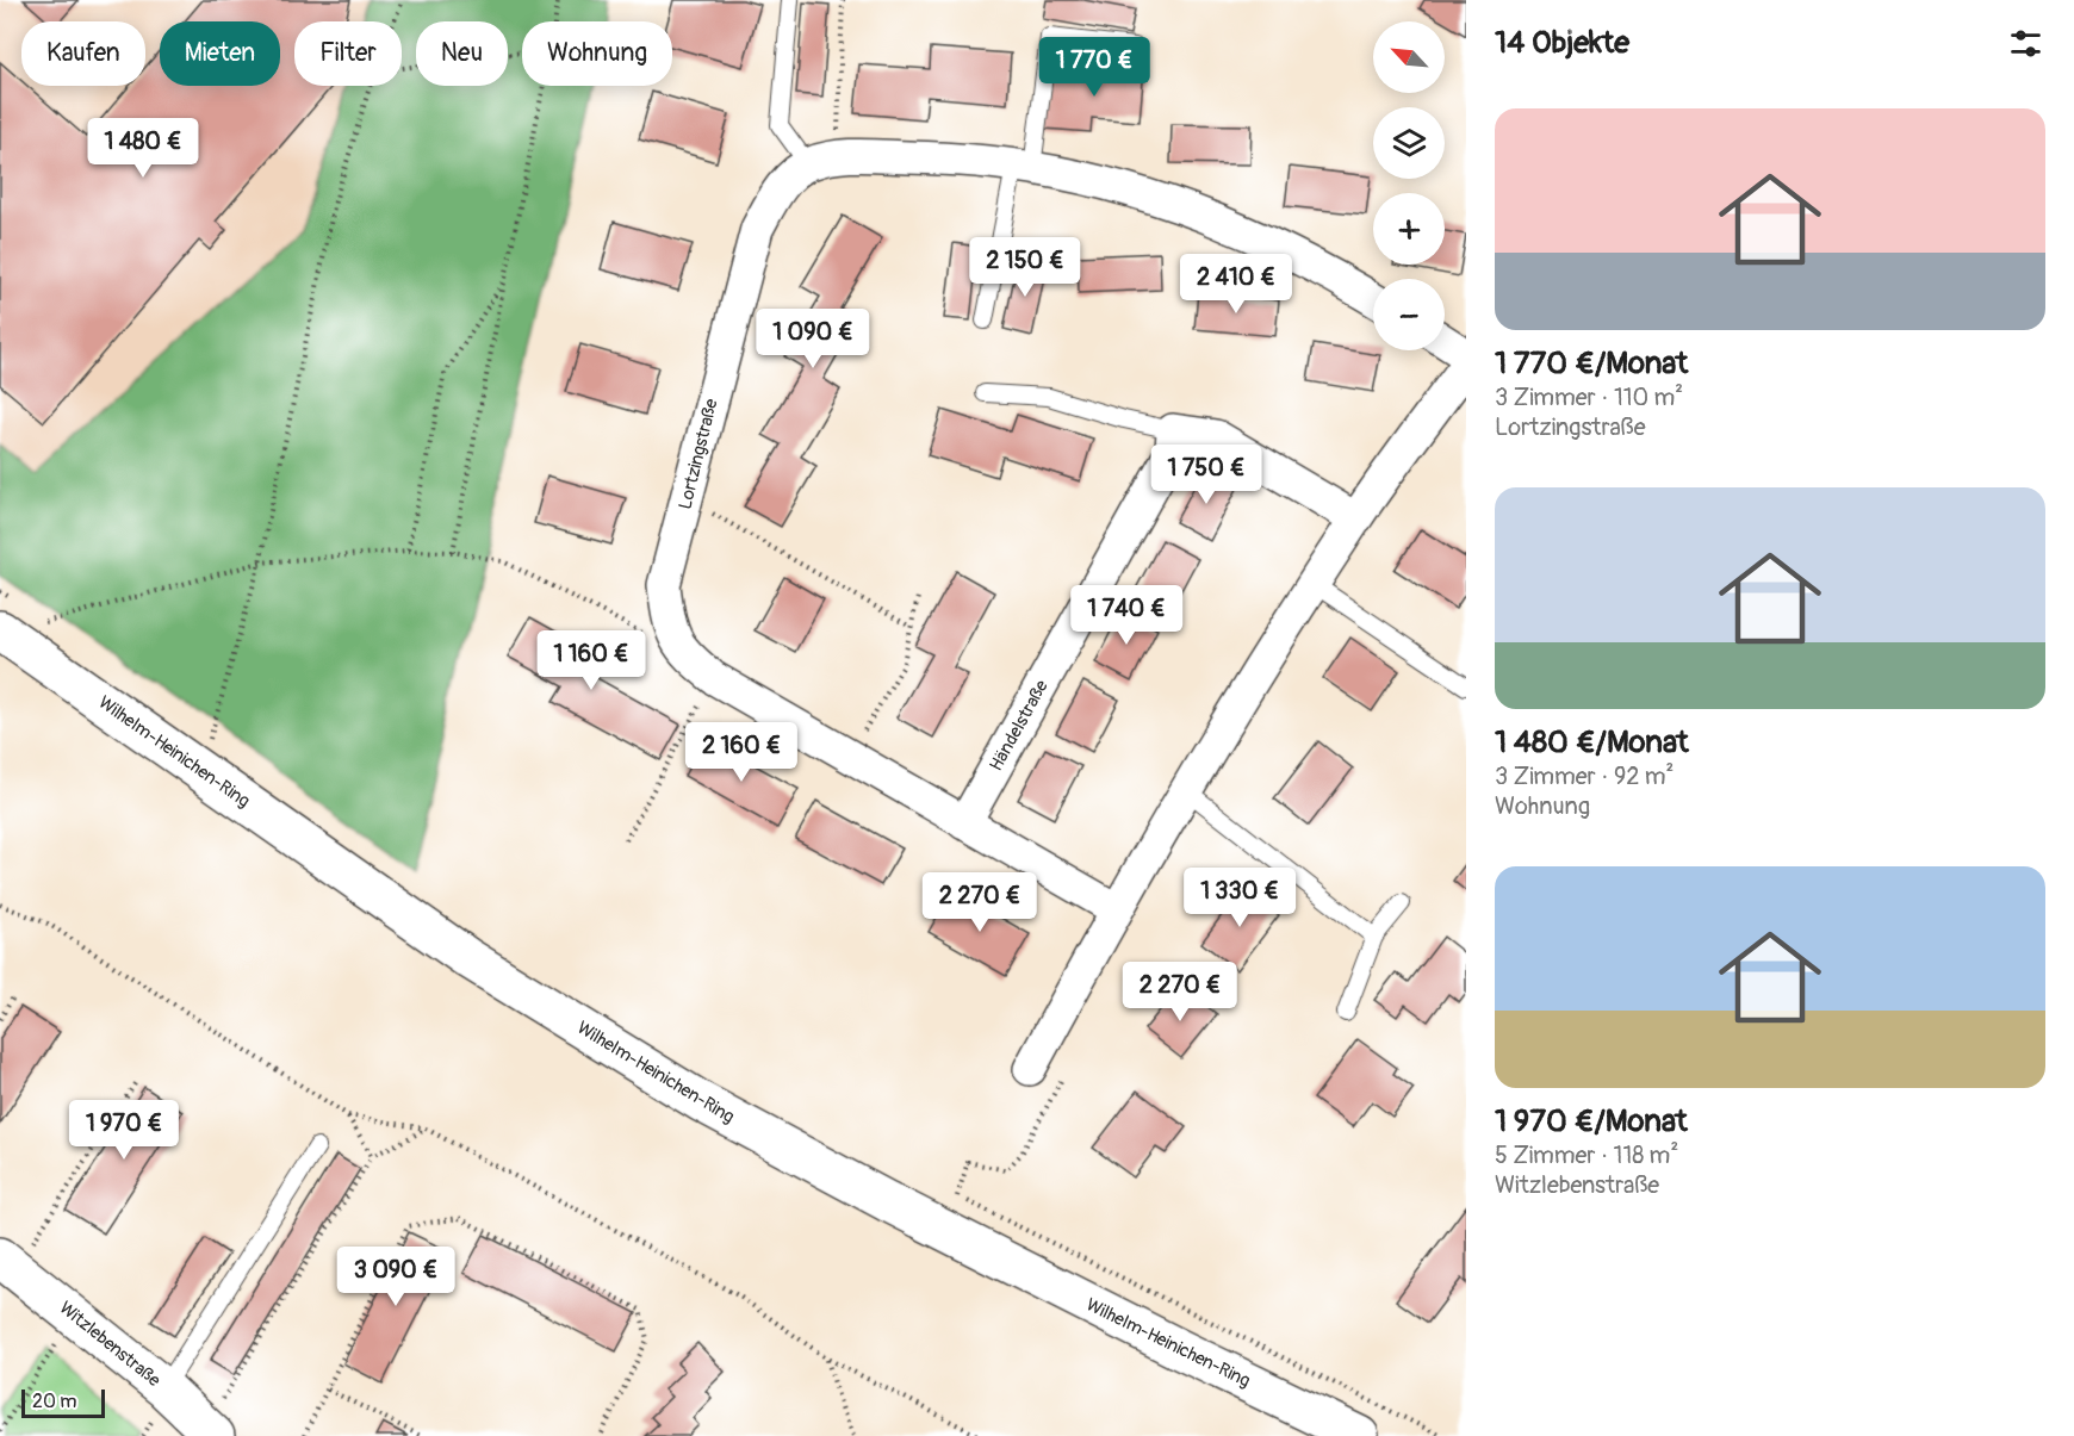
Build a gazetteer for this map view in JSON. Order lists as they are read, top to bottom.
{
  "streets": {
    "main road": ["Wilhelm-Heinichen-Ring", "Witzlebenstraße"],
    "street": ["Lortzingstraße", "Händelstraße"]
  },
  "crossings": [
    ["Lortzingstraße", "Händelstraße"]
  ],
  "scale_bar": "20 m",
  "north": "top left",
  "page": {
    "heading": "14 Objekte",
    "map_buttons": ["+", "−"],
    "chip": [
      "Kaufen",
      "Mieten",
      "Filter",
      "Neu",
      "Wohnung"
    ],
    "price": [
      "1 770 €",
      "1 480 €",
      "2 150 €",
      "2 410 €",
      "1 090 €",
      "1 750 €",
      "1 740 €",
      "1 160 €",
      "2 160 €",
      "1 330 €",
      "2 270 €",
      "2 270 €",
      "1 970 €",
      "3 090 €"
    ],
    "list": [
      {
        "name": "1 770 €/Monat",
        "note": "3 Zimmer · 110 m² · Lortzingstraße"
      },
      {
        "name": "1 480 €/Monat",
        "note": "3 Zimmer · 92 m² · Wohnung"
      },
      {
        "name": "1 970 €/Monat",
        "note": "5 Zimmer · 118 m² · Witzlebenstraße"
      }
    ],
    "scale": "20 m"
  }
}
